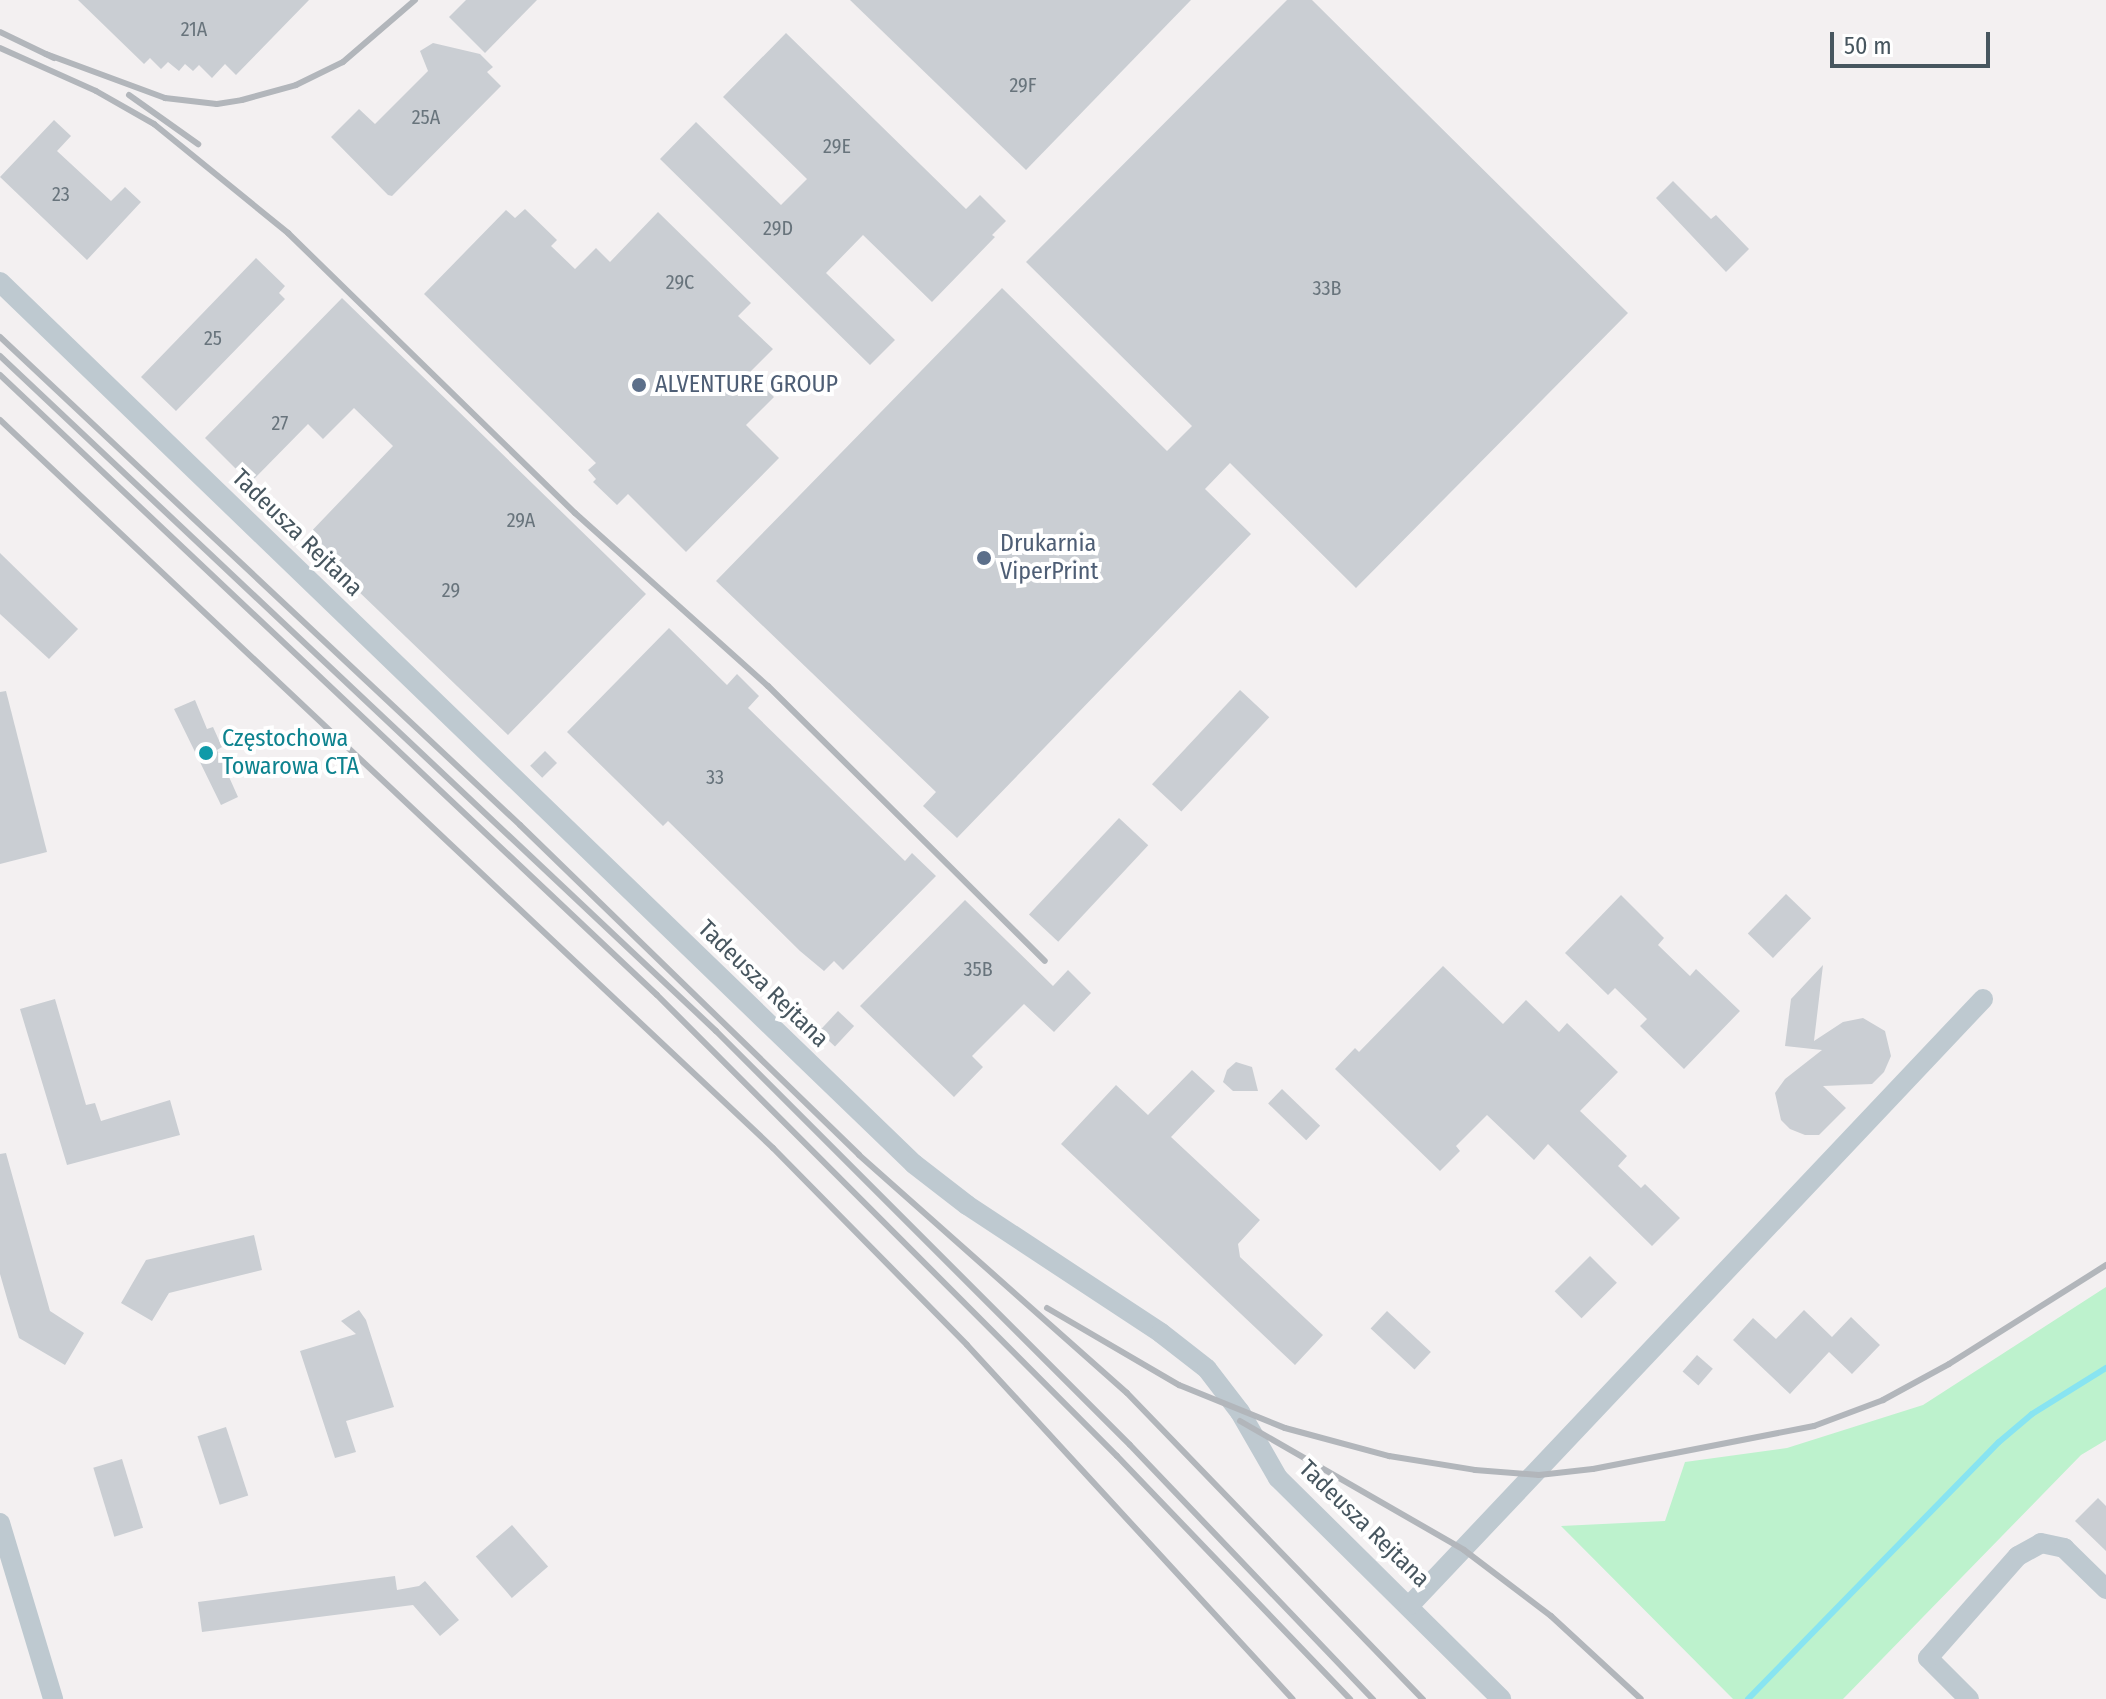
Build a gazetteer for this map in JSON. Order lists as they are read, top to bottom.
{
  "streets": {
    "street": ["Tadeusza Rejtana"]
  },
  "places": ["ALVENTURE GROUP", "Drukarnia ViperPrint", "Częstochowa Towarowa CTA"],
  "house_numbers": [
    "21A",
    "29F",
    "25A",
    "29E",
    "23",
    "29D",
    "29C",
    "33B",
    "25",
    "27",
    "29A",
    "29",
    "33",
    "35B"
  ],
  "scale_bar": "50 m"
}
